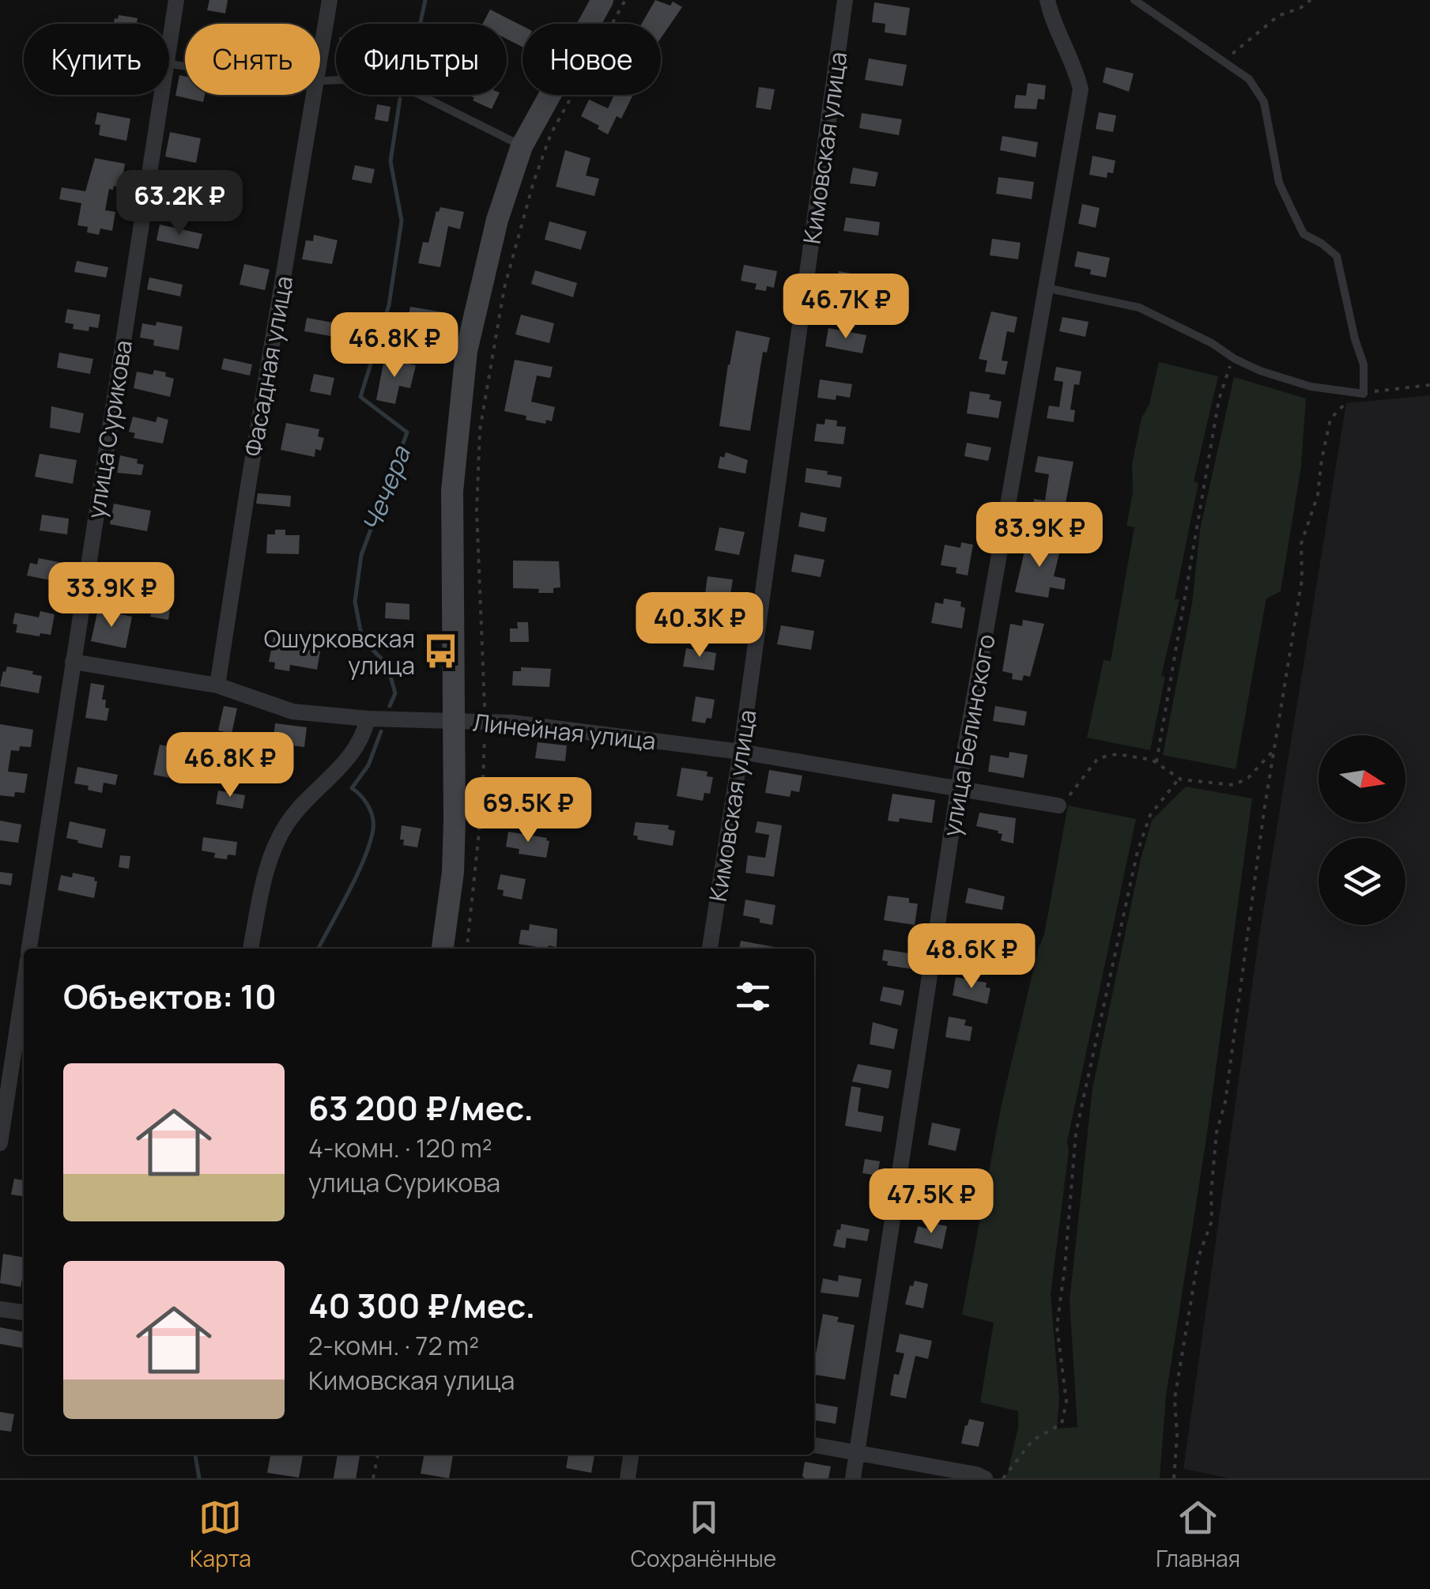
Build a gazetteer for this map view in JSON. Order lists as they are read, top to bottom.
{
  "streets": {
    "street": [
      "Кимовская улица",
      "Фасадная улица",
      "улица Сурикова",
      "Линейная улица",
      "улица Белинского"
    ]
  },
  "crossings": [
    ["Кимовская улица", "Линейная улица"],
    ["Фасадная улица", "Линейная улица"],
    ["улица Сурикова", "Линейная улица"],
    ["Линейная улица", "улица Белинского"]
  ],
  "water": ["Чечера"],
  "places": {
    "bus stop": ["Ошурковская улица"]
  },
  "north": "right",
  "page": {
    "chip": [
      "Купить",
      "Снять",
      "Фильтры",
      "Новое"
    ],
    "price": [
      "63.2K ₽",
      "46.7K ₽",
      "46.8K ₽",
      "83.9K ₽",
      "33.9K ₽",
      "40.3K ₽",
      "46.8K ₽",
      "69.5K ₽",
      "48.6K ₽",
      "47.5K ₽"
    ],
    "heading": "Объектов: 10",
    "list": [
      {
        "name": "63 200 ₽/мес.",
        "note": "4-комн. · 120 m² · улица Сурикова"
      },
      {
        "name": "40 300 ₽/мес.",
        "note": "2-комн. · 72 m² · Кимовская улица"
      }
    ],
    "tabs": ["Карта", "Сохранённые", "Главная"]
  }
}
